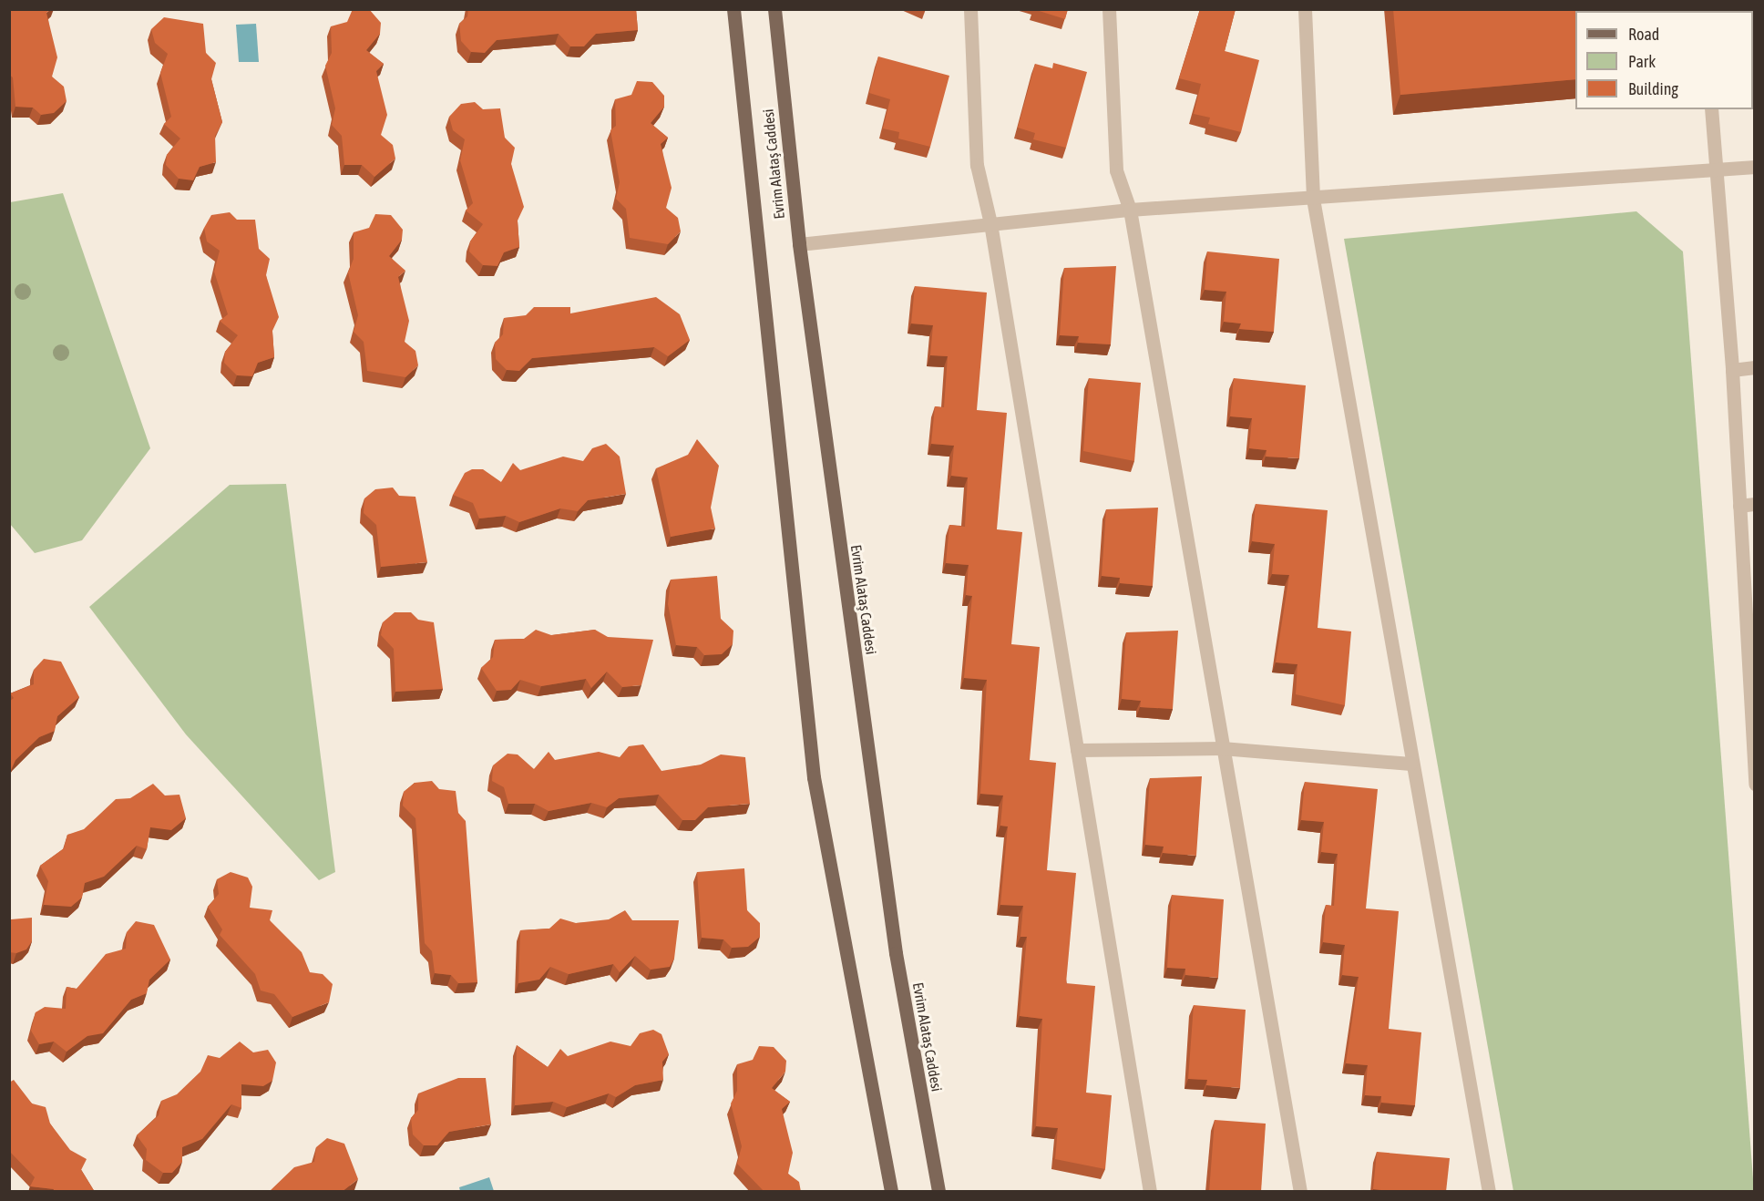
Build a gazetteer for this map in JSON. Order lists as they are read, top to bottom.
{
  "streets": {
    "main road": ["Evrim Alataş Caddesi"]
  },
  "legend": ["Road", "Park", "Building"]
}
